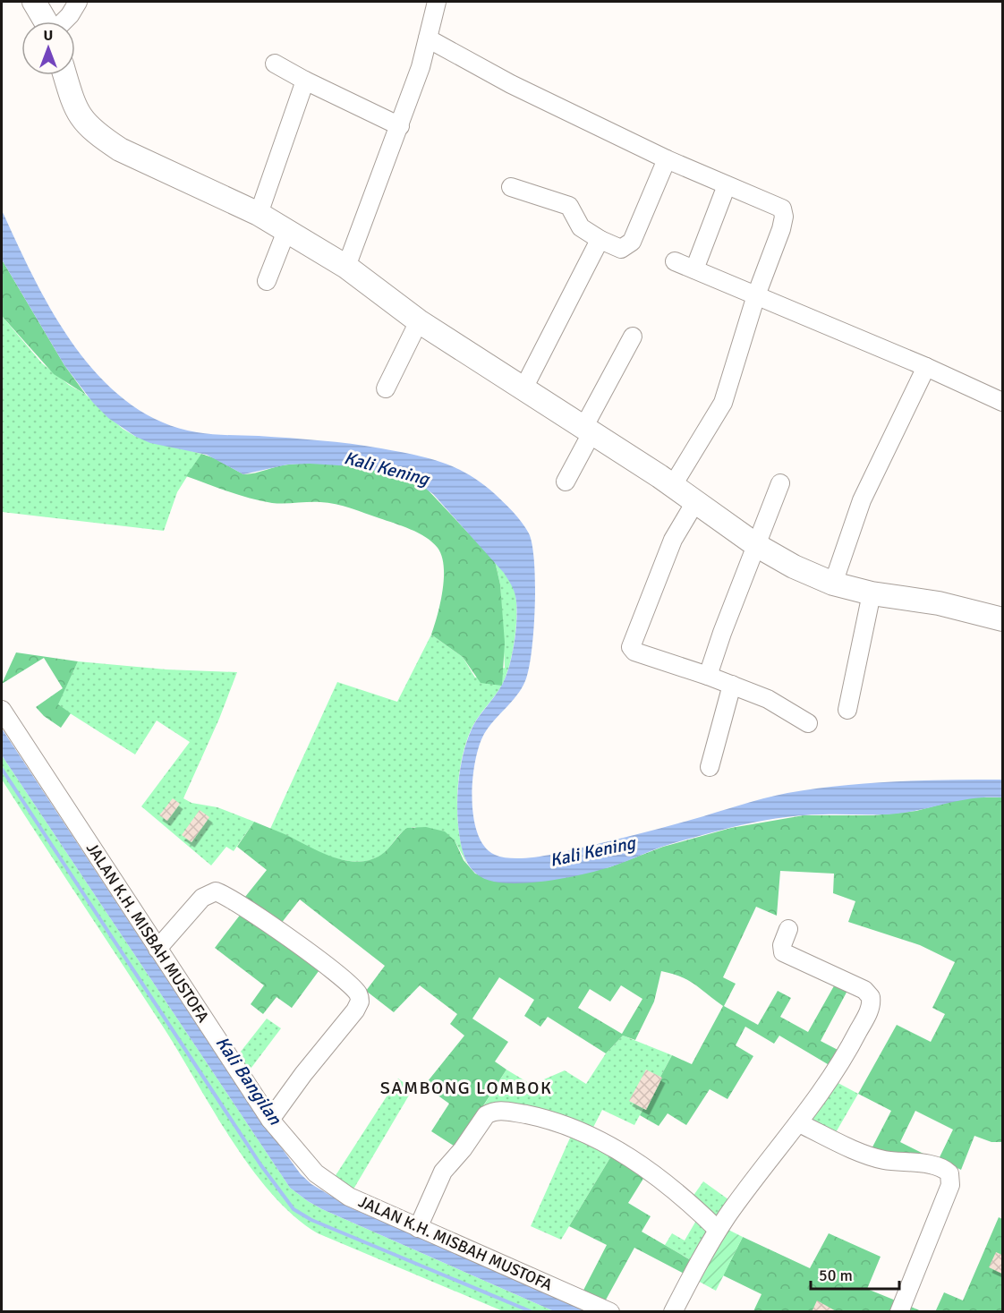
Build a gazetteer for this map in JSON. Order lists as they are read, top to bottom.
{
  "streets": {
    "street": ["JALAN K.H. MISBAH MUSTOFA"]
  },
  "districts": ["SAMBONG LOMBOK"],
  "water": ["Kali Kening", "Kali Bangilan"],
  "scale_bar": "50 m",
  "north": "top"
}
